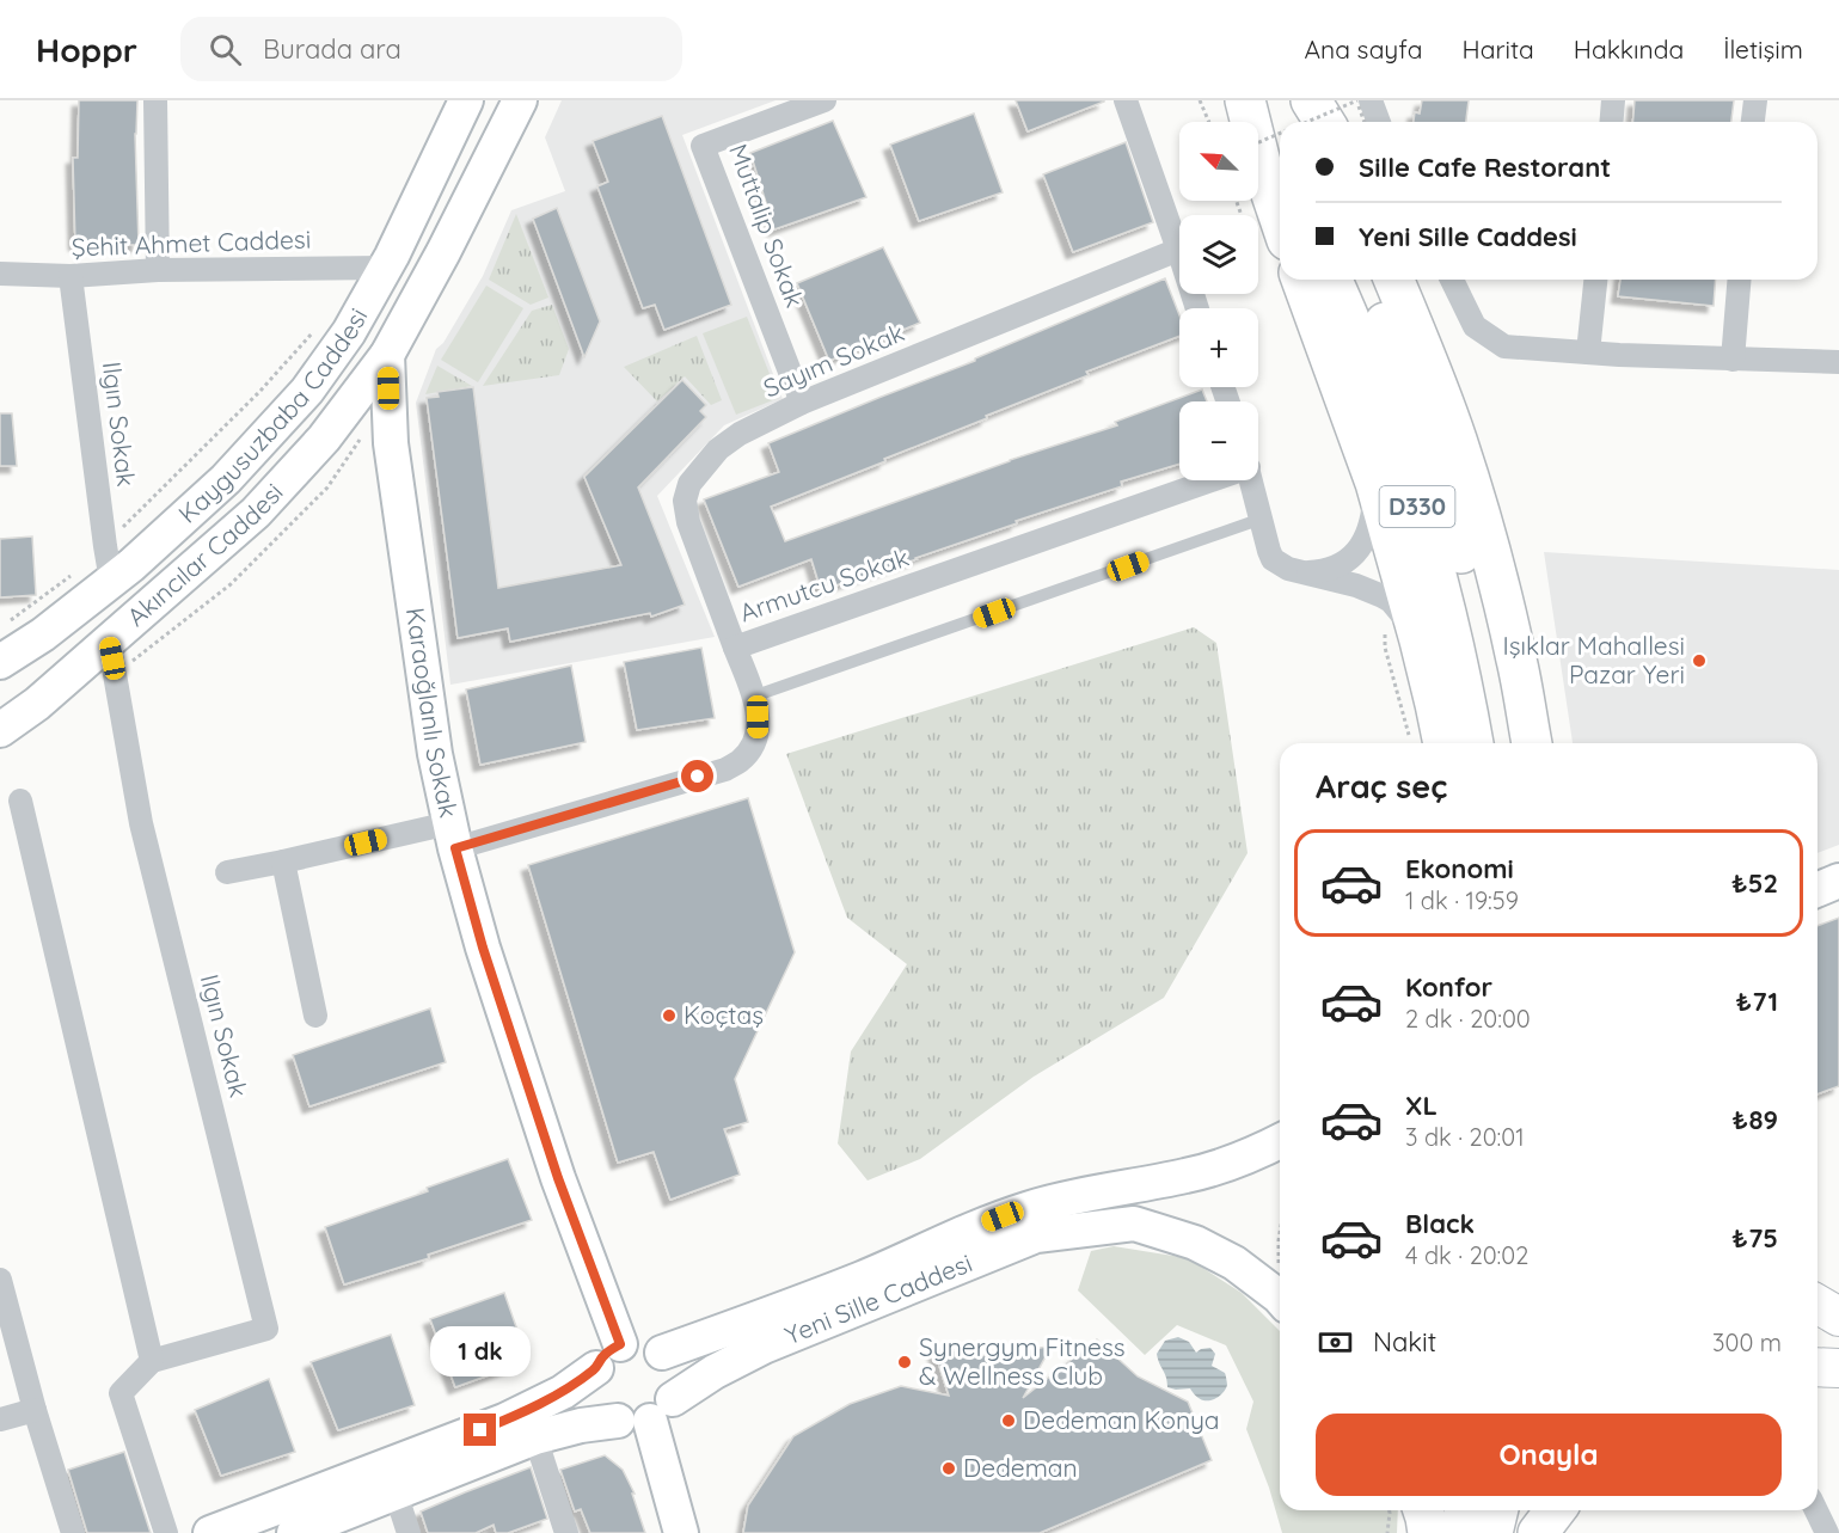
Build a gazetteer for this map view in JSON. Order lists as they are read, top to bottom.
{
  "streets": {
    "highway": ["D330"],
    "main road": [
      "Kaygusuzbaba Caddesi",
      "Akıncılar Caddesi",
      "Karaoğlanlı Sokak",
      "Yeni Sille Caddesi"
    ],
    "street": [
      "Muttalip Sokak",
      "Şehit Ahmet Caddesi",
      "Sayım Sokak",
      "Ilgın Sokak",
      "Armutcu Sokak"
    ]
  },
  "crossings": [
    ["Muttalip Sokak", "Sayım Sokak"],
    ["Şehit Ahmet Caddesi", "Kaygusuzbaba Caddesi"],
    ["Şehit Ahmet Caddesi", "Ilgın Sokak"],
    ["Sayım Sokak", "Armutcu Sokak"],
    ["Kaygusuzbaba Caddesi", "Ilgın Sokak"],
    ["Kaygusuzbaba Caddesi", "Akıncılar Caddesi"],
    ["Kaygusuzbaba Caddesi", "Karaoğlanlı Sokak"],
    ["Ilgın Sokak", "Akıncılar Caddesi"],
    ["Akıncılar Caddesi", "Karaoğlanlı Sokak"],
    ["Armutcu Sokak", "Karaoğlanlı Sokak"],
    ["Karaoğlanlı Sokak", "Yeni Sille Caddesi"]
  ],
  "places": [
    "Işıklar Mahallesi Pazar Yeri",
    "Koçtaş",
    "Synergym Fitness & Wellness Club",
    "Dedeman Konya",
    "Dedeman"
  ],
  "north": "top left",
  "page": {
    "header": "Hoppr",
    "search": "Burada ara",
    "nav": [
      "Ana sayfa",
      "Harita",
      "Hakkında",
      "İletişim"
    ],
    "map_buttons": ["+", "−"],
    "banner": ["Sille Cafe Restorant", "Yeni Sille Caddesi"],
    "heading": "Araç seç",
    "list": [
      {
        "name": "Ekonomi",
        "note": "1 dk · 19:59",
        "value": "₺52"
      },
      {
        "name": "Konfor",
        "note": "2 dk · 20:00",
        "value": "₺71"
      },
      {
        "name": "XL",
        "note": "3 dk · 20:01",
        "value": "₺89"
      },
      {
        "name": "Black",
        "note": "4 dk · 20:02",
        "value": "₺75"
      }
    ],
    "pay": ["Nakit", "300 m"],
    "bubble": "1 dk",
    "buttons": "Onayla"
  }
}
